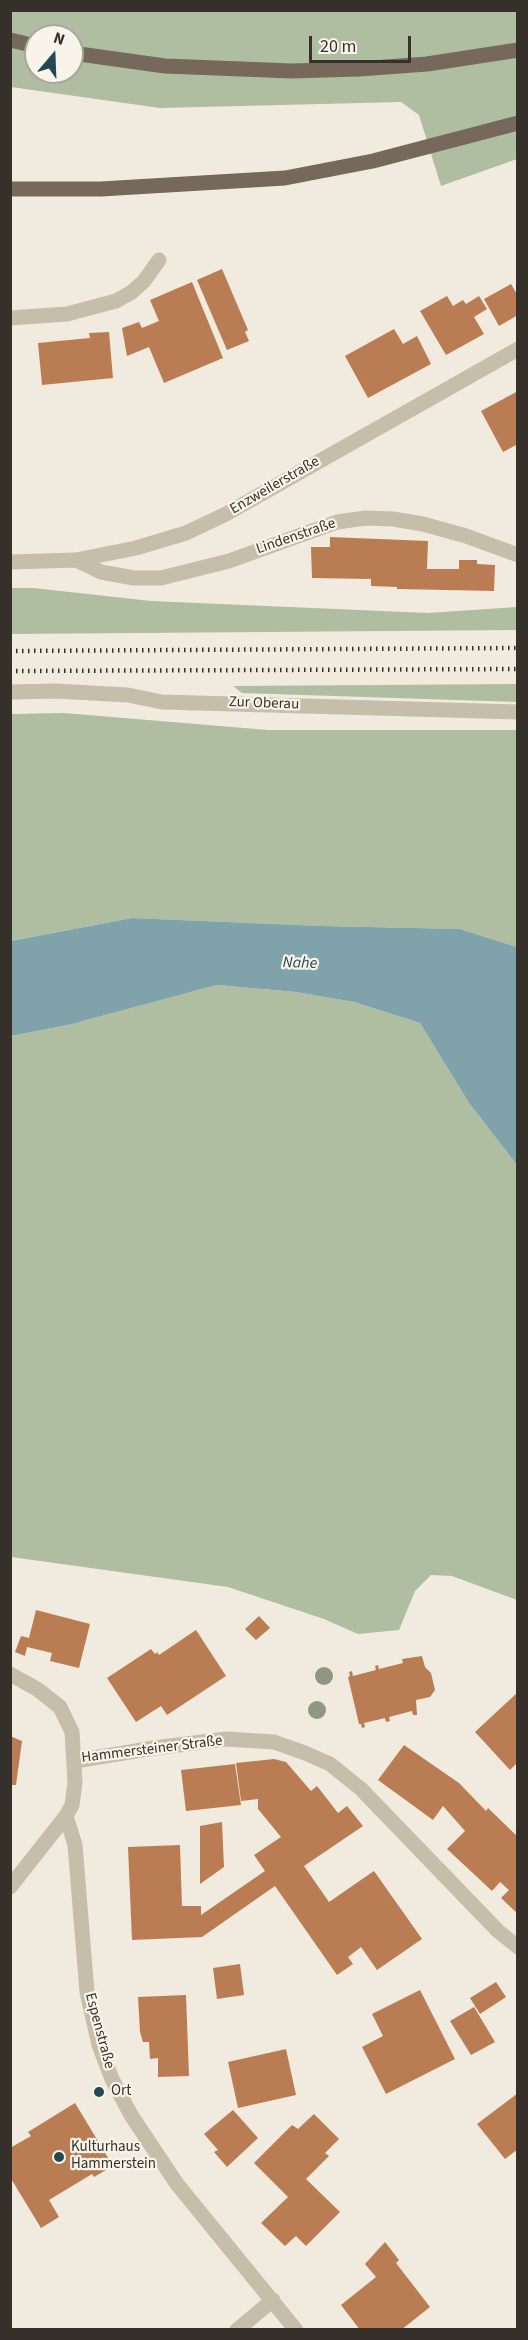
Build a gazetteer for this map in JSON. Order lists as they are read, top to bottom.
{
  "streets": {
    "street": [
      "Enzweilerstraße",
      "Lindenstraße",
      "Zur Oberau",
      "Hammersteiner Straße",
      "Espenstraße"
    ]
  },
  "crossings": [
    ["Enzweilerstraße", "Lindenstraße"]
  ],
  "water": ["Nahe"],
  "places": ["Ort", "Kulturhaus Hammerstein"],
  "scale_bar": "20 m",
  "north": "top"
}
